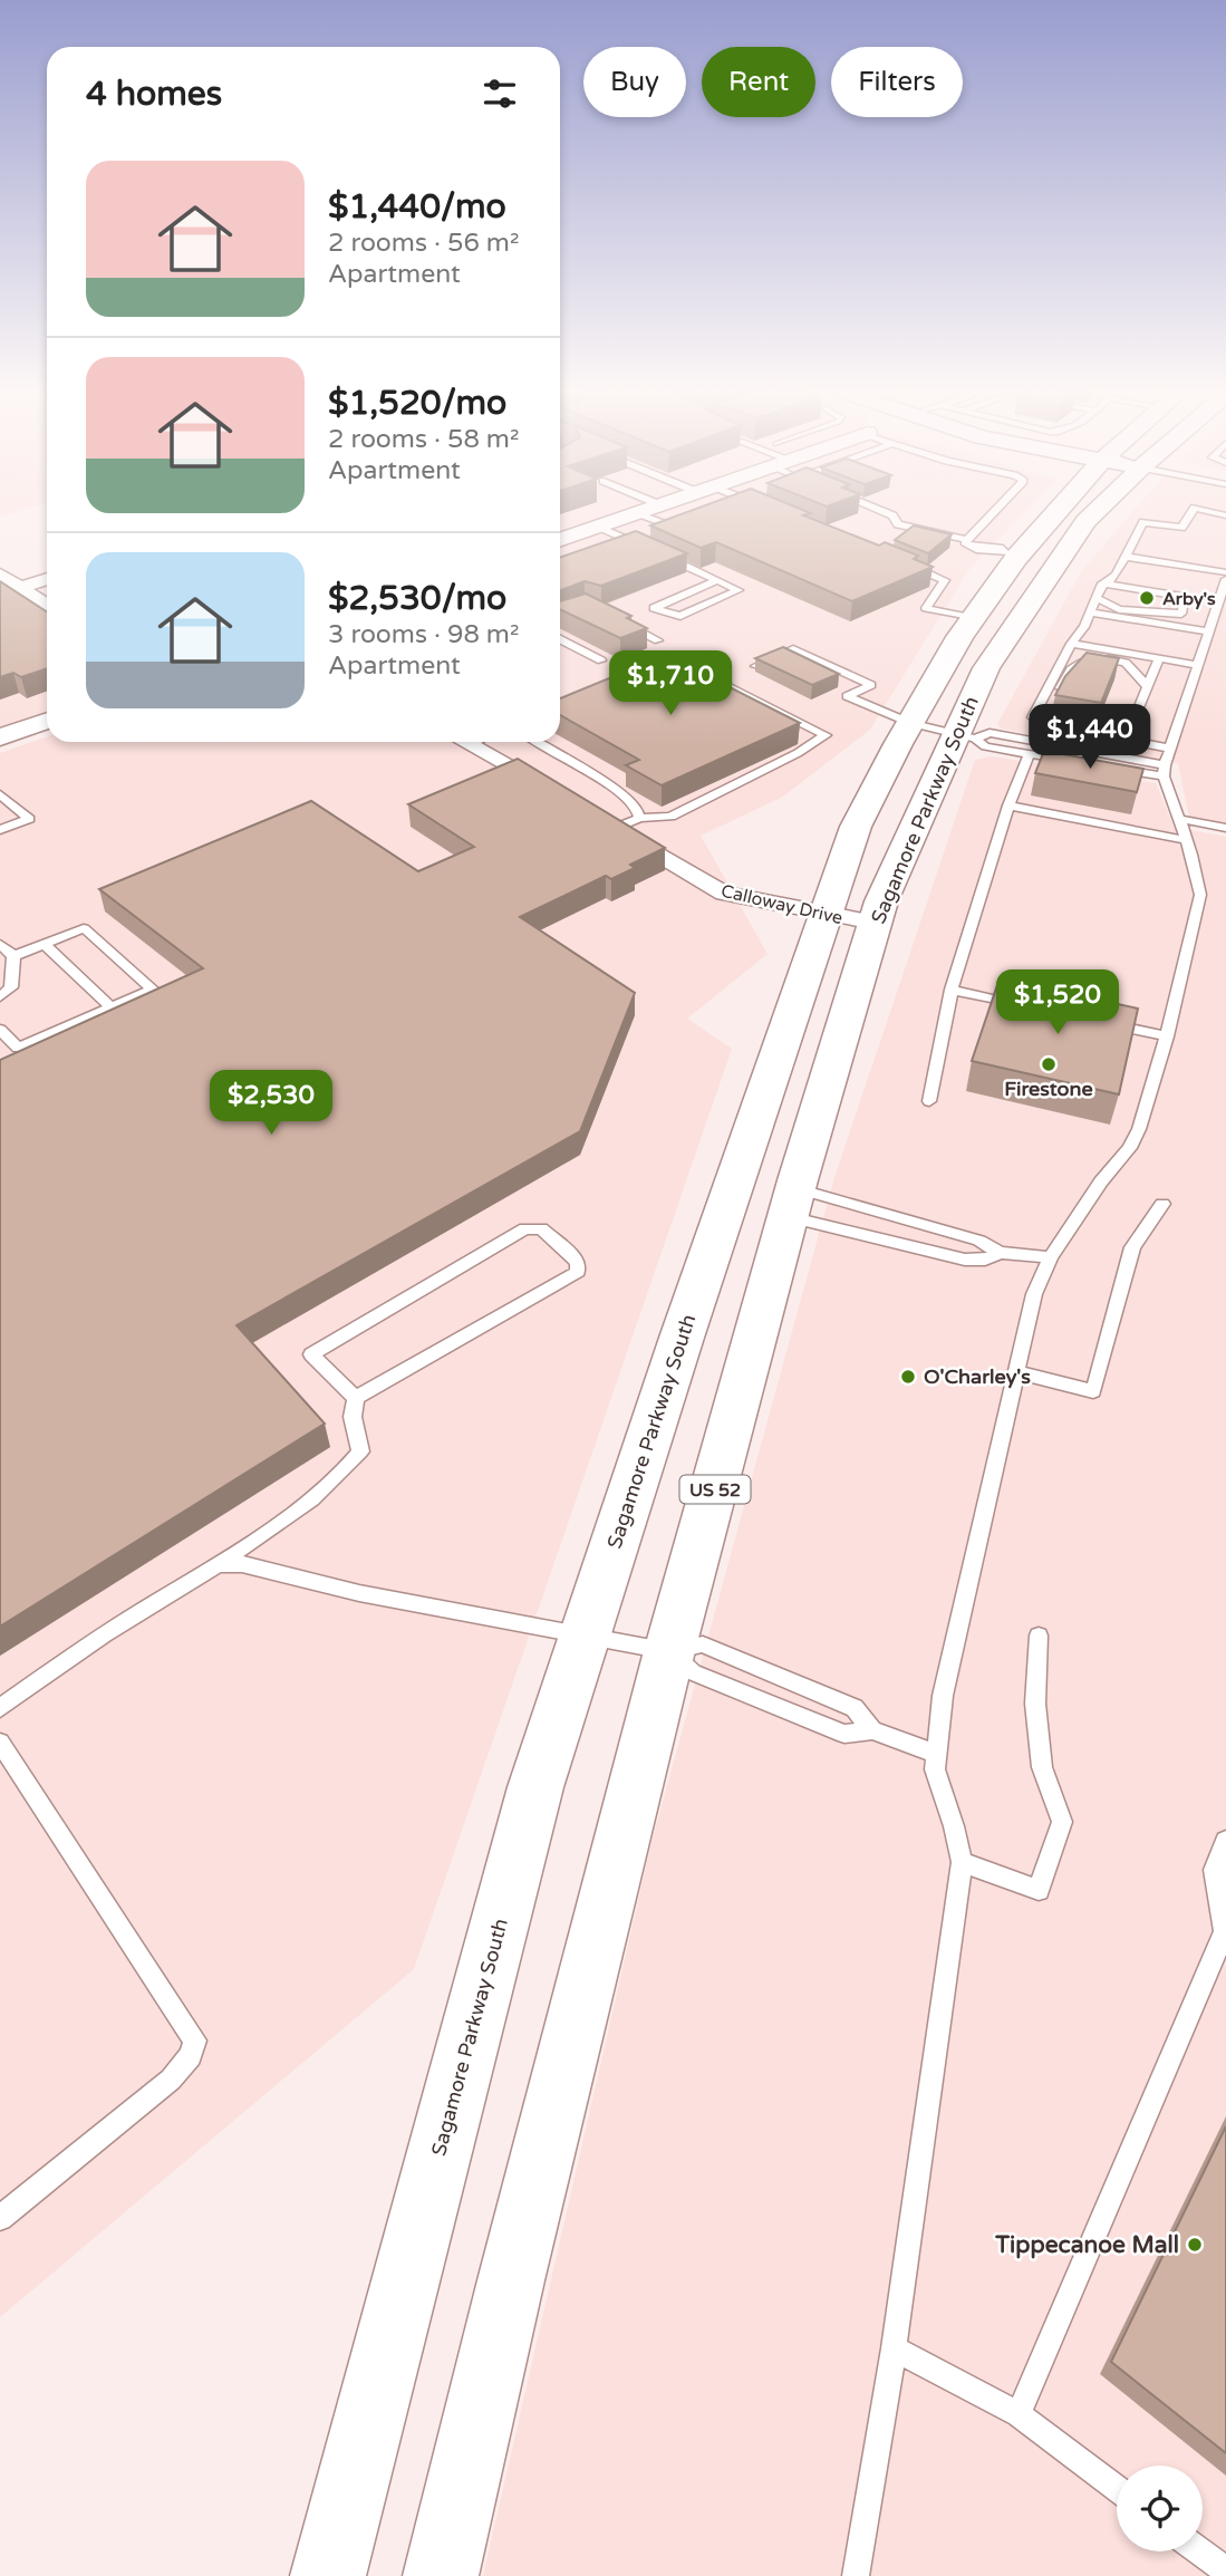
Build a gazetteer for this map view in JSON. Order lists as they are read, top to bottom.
{
  "streets": {
    "main road": ["Sagamore Parkway South", "US 52"],
    "street": ["Calloway Drive"]
  },
  "crossings": [
    ["Sagamore Parkway South", "Calloway Drive"]
  ],
  "places": [
    "Arby's",
    "Firestone",
    "O'Charley's",
    "Tippecanoe Mall"
  ],
  "page": {
    "chip": ["Buy", "Rent", "Filters"],
    "heading": "4 homes",
    "list": [
      {
        "name": "$1,440/mo",
        "note": "2 rooms · 56 m² · Apartment"
      },
      {
        "name": "$1,520/mo",
        "note": "2 rooms · 58 m² · Apartment"
      },
      {
        "name": "$2,530/mo",
        "note": "3 rooms · 98 m² · Apartment"
      }
    ],
    "price": [
      "$1,710",
      "$1,440",
      "$1,520",
      "$2,530"
    ]
  }
}
